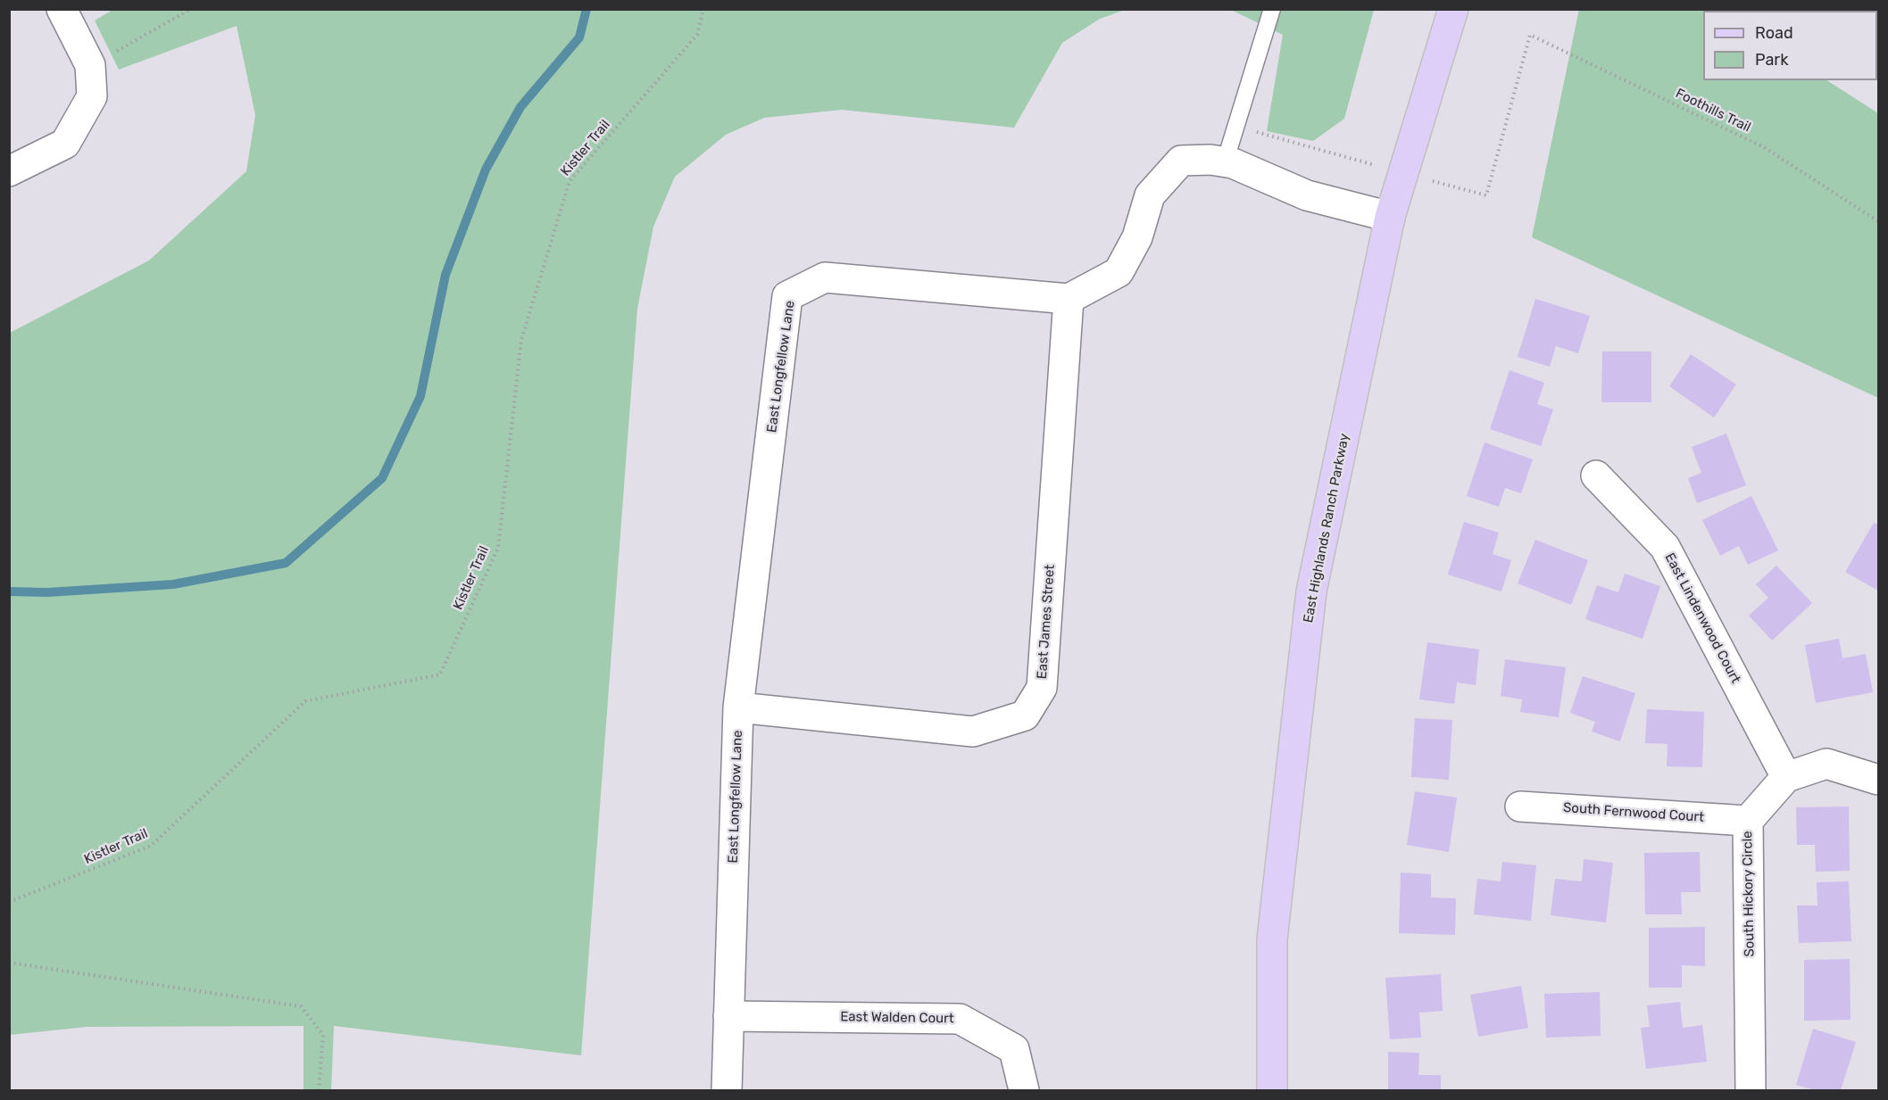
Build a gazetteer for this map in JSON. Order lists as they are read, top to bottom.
{
  "streets": {
    "main road": ["East Highlands Ranch Parkway"],
    "street": [
      "East Longfellow Lane",
      "East Lindenwood Court",
      "East James Street",
      "South Fernwood Court",
      "South Hickory Circle",
      "East Walden Court"
    ],
    "path": ["Foothills Trail", "Kistler Trail"]
  },
  "crossings": [
    ["East Longfellow Lane", "East James Street"],
    ["East Longfellow Lane", "East Walden Court"],
    ["East Lindenwood Court", "South Hickory Circle"],
    ["South Fernwood Court", "South Hickory Circle"]
  ],
  "legend": ["Road", "Park"]
}
